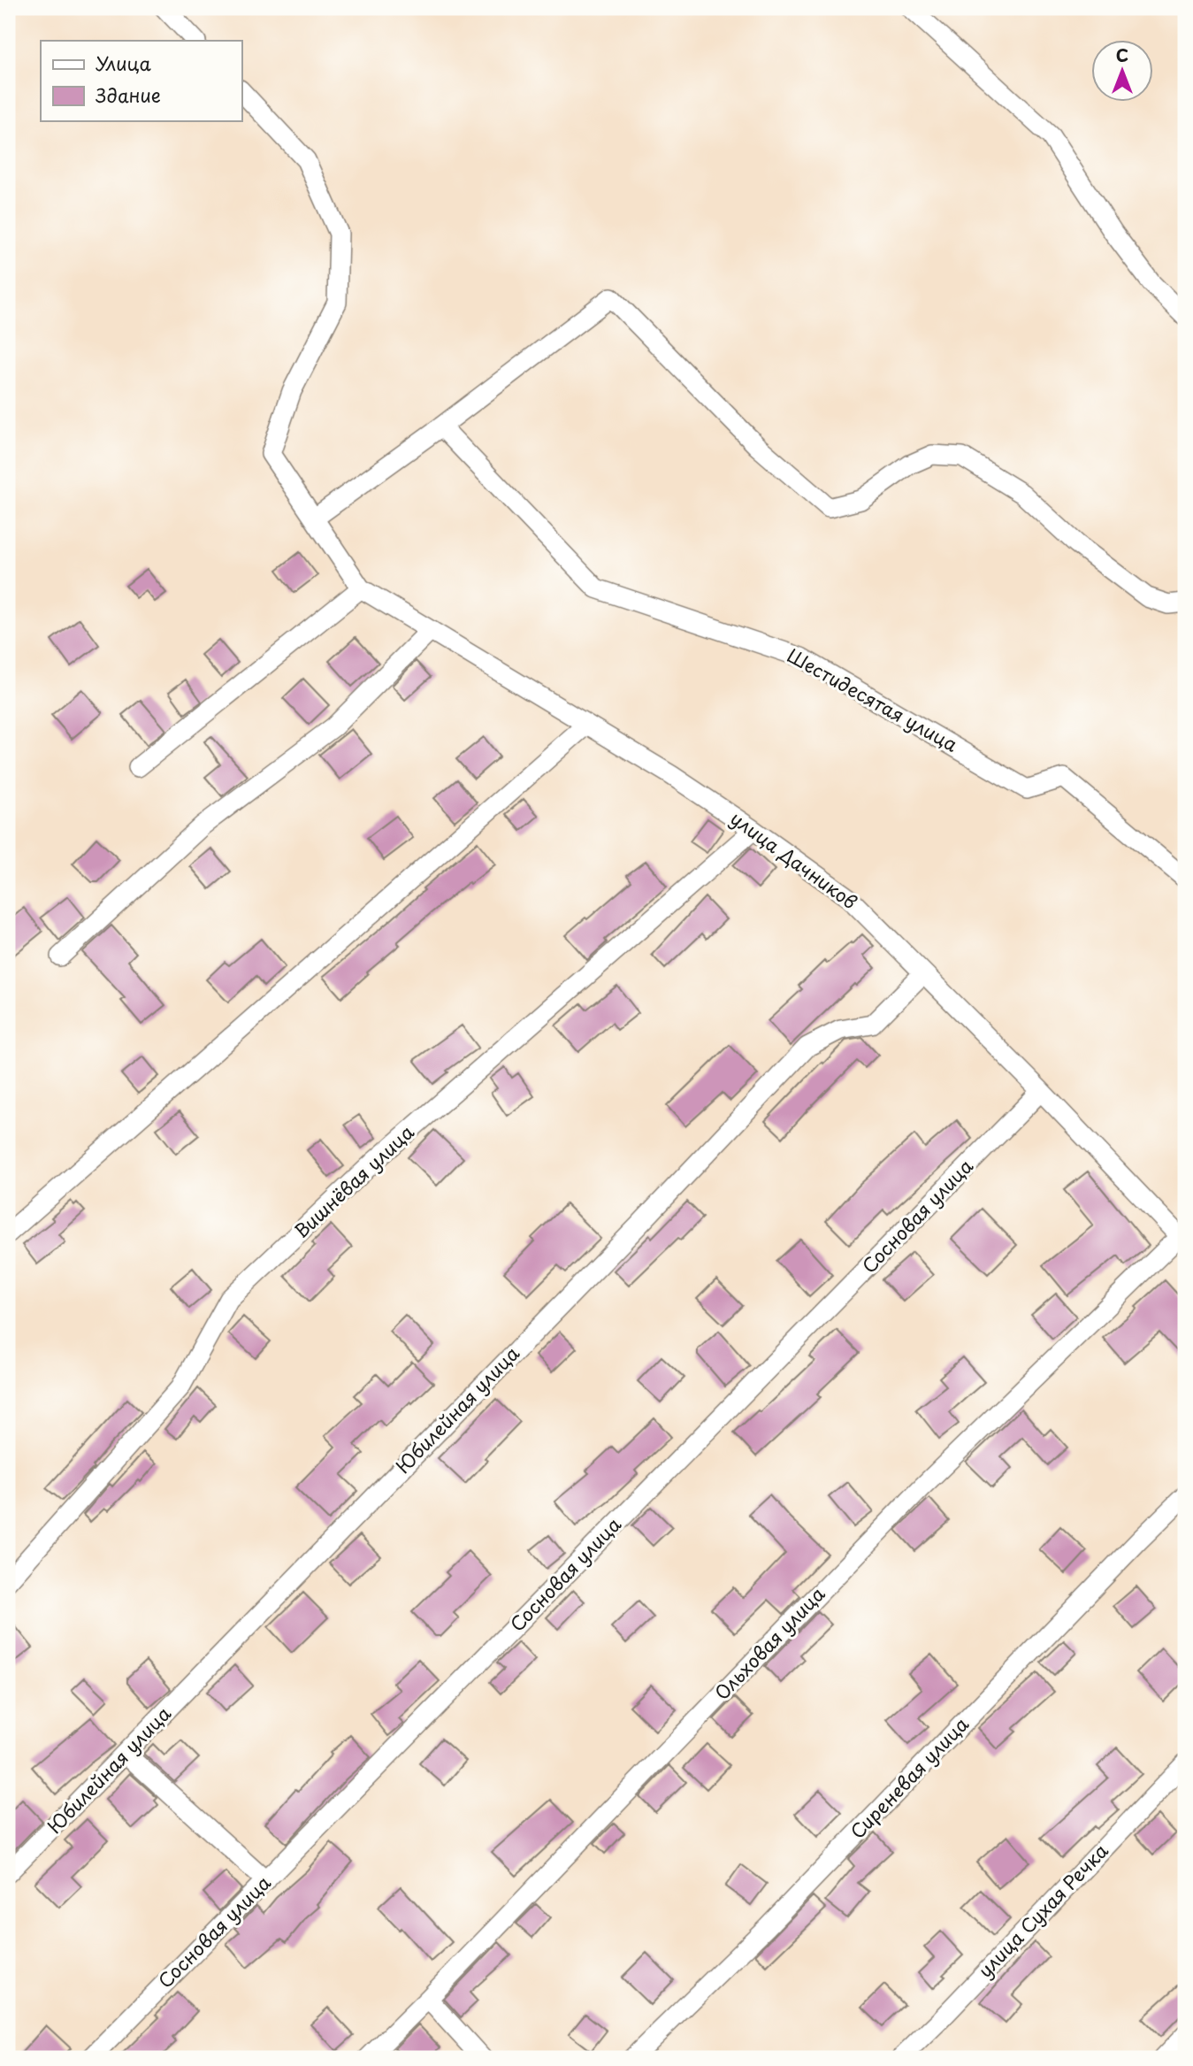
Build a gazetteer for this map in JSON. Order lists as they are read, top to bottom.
{
  "streets": {
    "street": [
      "Шестидесятая улица",
      "улица Дачников",
      "Вишнёвая улица",
      "Сосновая улица",
      "Юбилейная улица",
      "Ольховая улица",
      "Сиреневая улица",
      "улица Сухая Речка"
    ]
  },
  "crossings": [
    ["улица Дачников", "Вишнёвая улица"],
    ["улица Дачников", "Сосновая улица"],
    ["улица Дачников", "Юбилейная улица"],
    ["улица Дачников", "Ольховая улица"]
  ],
  "legend": ["Улица", "Здание"],
  "north": "top"
}
